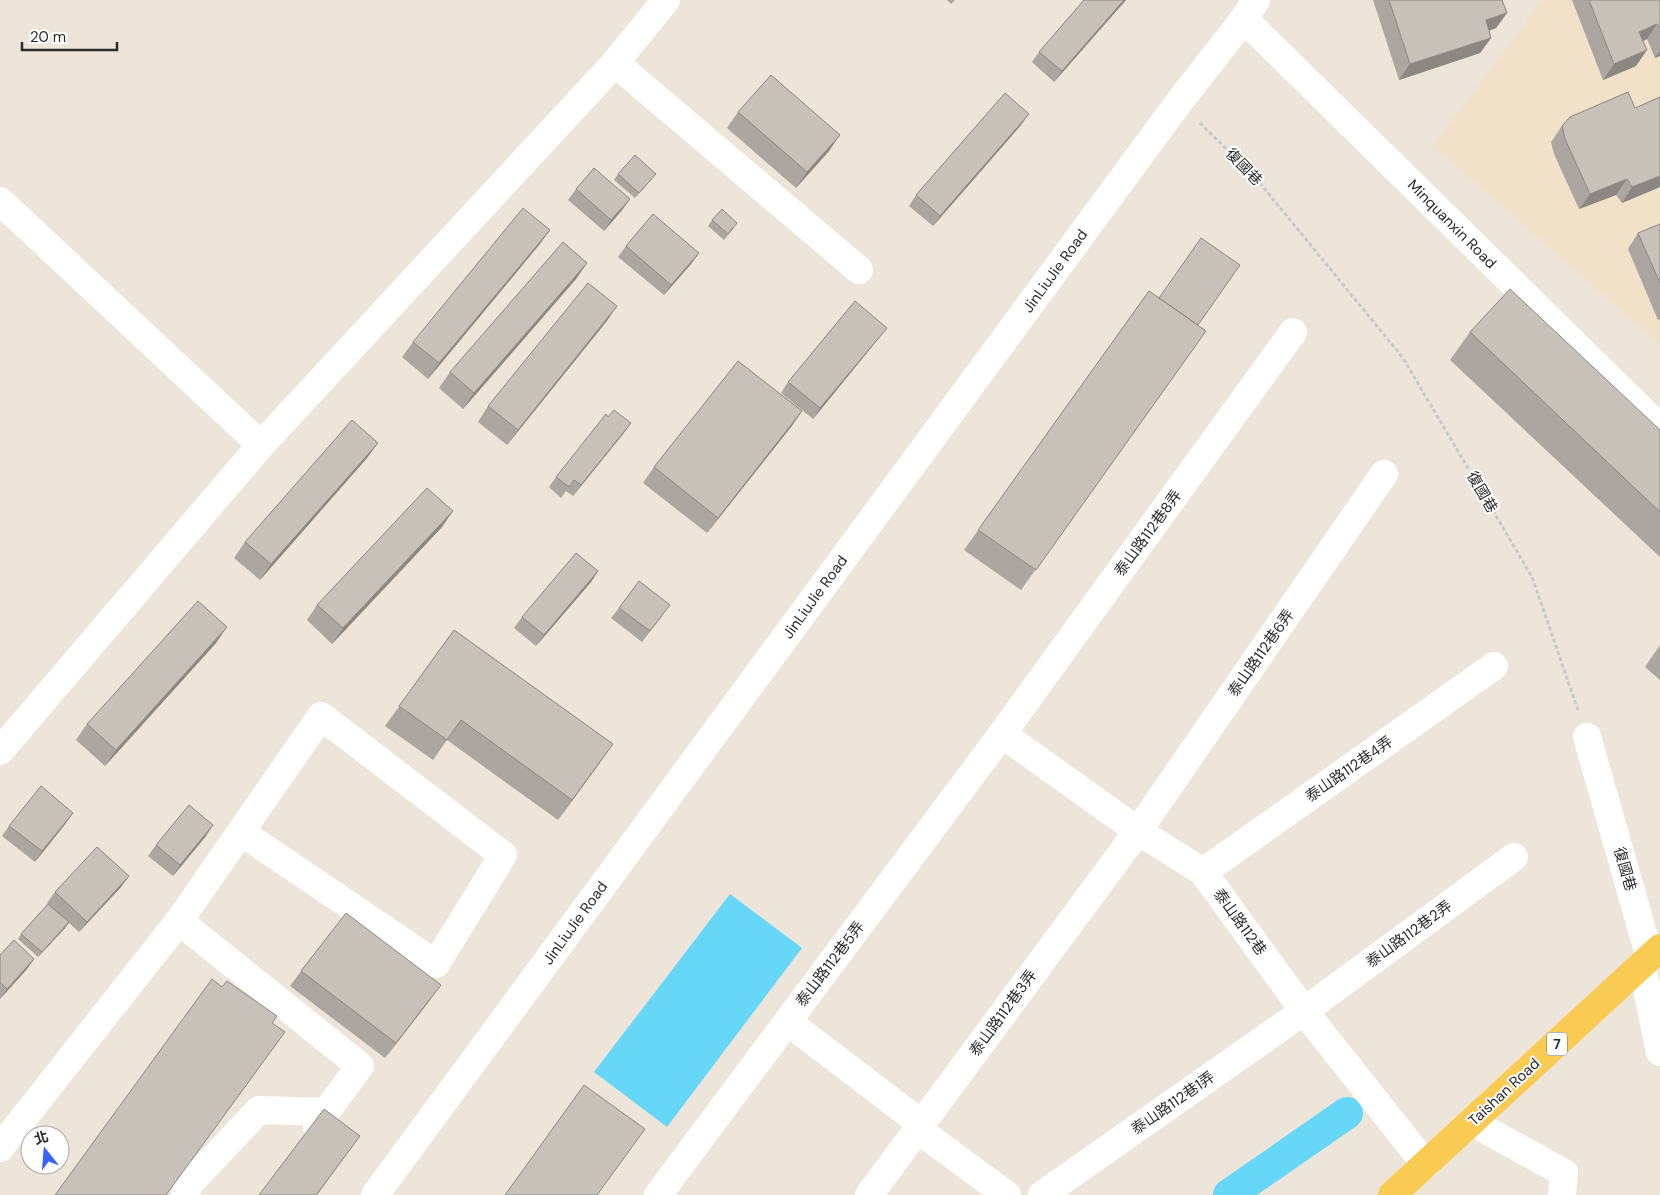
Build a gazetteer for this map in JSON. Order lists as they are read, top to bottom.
{
  "streets": {
    "main road": ["7", "Taishan Road"],
    "street": [
      "復國巷",
      "Minquanxin Road",
      "JinLiuJie Road",
      "泰山路112巷8弄",
      "泰山路112巷6弄",
      "泰山路112巷4弄",
      "泰山路112巷",
      "泰山路112巷2弄",
      "泰山路112巷5弄",
      "泰山路112巷3弄",
      "泰山路112巷1弄"
    ]
  },
  "crossings": [
    ["復國巷", "JinLiuJie Road"],
    ["復國巷", "Taishan Road"],
    ["Minquanxin Road", "JinLiuJie Road"],
    ["泰山路112巷8弄", "泰山路112巷"],
    ["泰山路112巷8弄", "泰山路112巷5弄"],
    ["泰山路112巷6弄", "泰山路112巷"],
    ["泰山路112巷6弄", "泰山路112巷3弄"],
    ["泰山路112巷4弄", "泰山路112巷"],
    ["泰山路112巷", "泰山路112巷2弄"],
    ["泰山路112巷", "泰山路112巷5弄"],
    ["泰山路112巷", "泰山路112巷3弄"],
    ["泰山路112巷", "Taishan Road"],
    ["泰山路112巷", "泰山路112巷1弄"],
    ["泰山路112巷2弄", "泰山路112巷1弄"]
  ],
  "scale_bar": "20 m",
  "north": "top"
}
